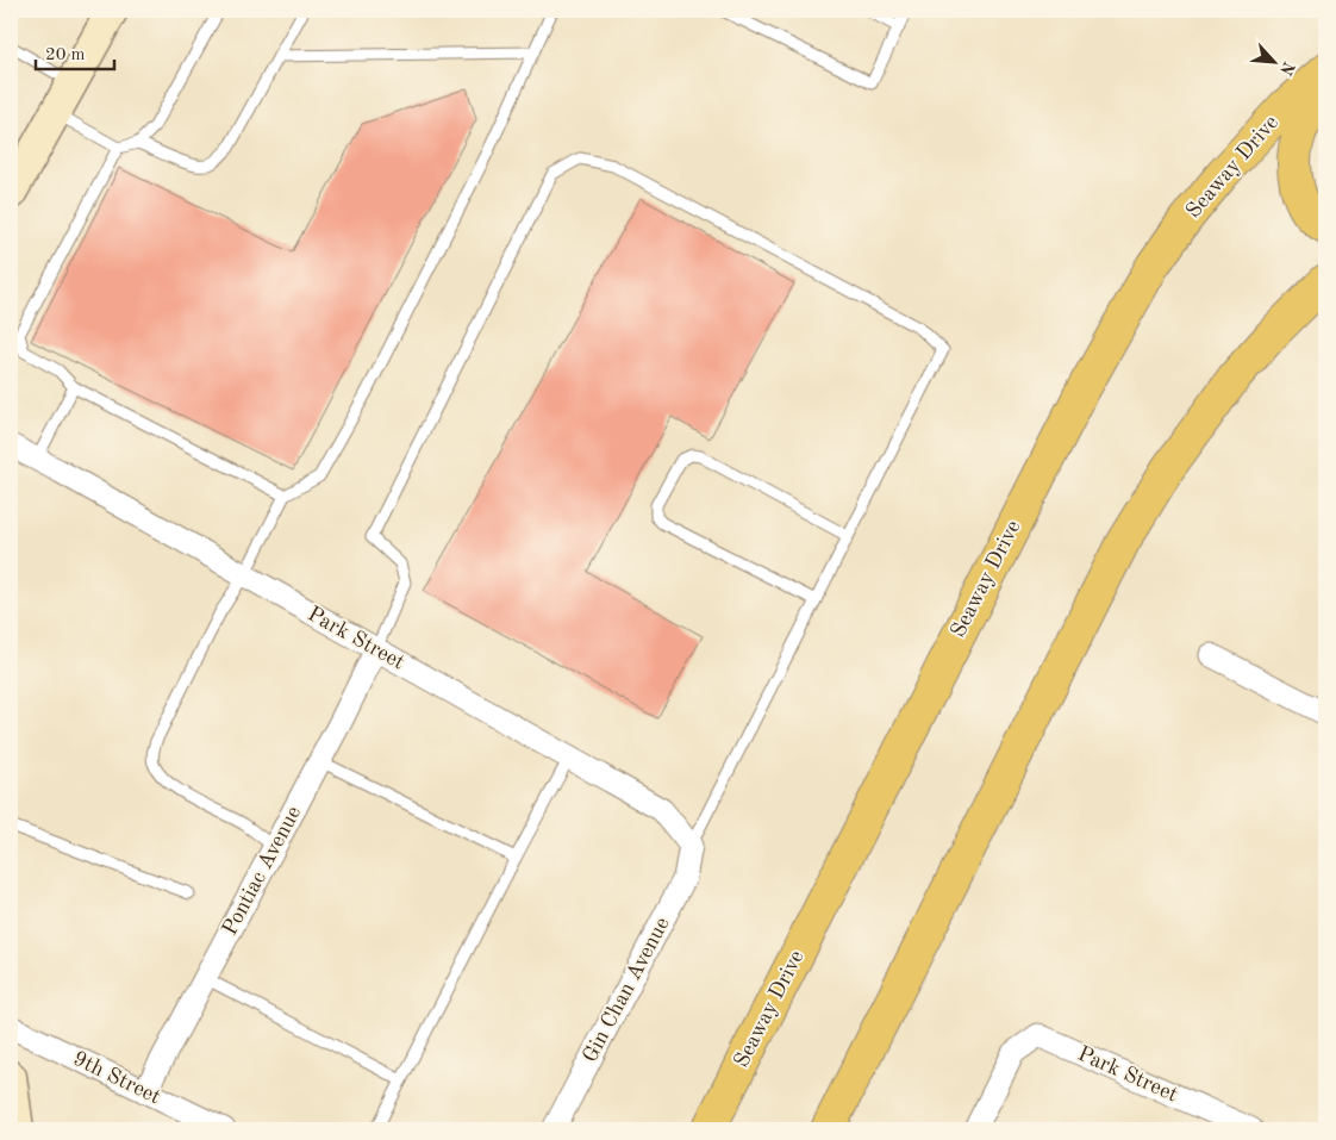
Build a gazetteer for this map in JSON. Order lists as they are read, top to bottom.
{
  "streets": {
    "highway": ["Seaway Drive"],
    "street": [
      "Park Street",
      "Pontiac Avenue",
      "Gin Chan Avenue",
      "9th Street"
    ]
  },
  "crossings": [
    ["Park Street", "Pontiac Avenue"],
    ["Park Street", "Gin Chan Avenue"],
    ["Pontiac Avenue", "9th Street"]
  ],
  "scale_bar": "20 m",
  "north": "bottom right"
}
